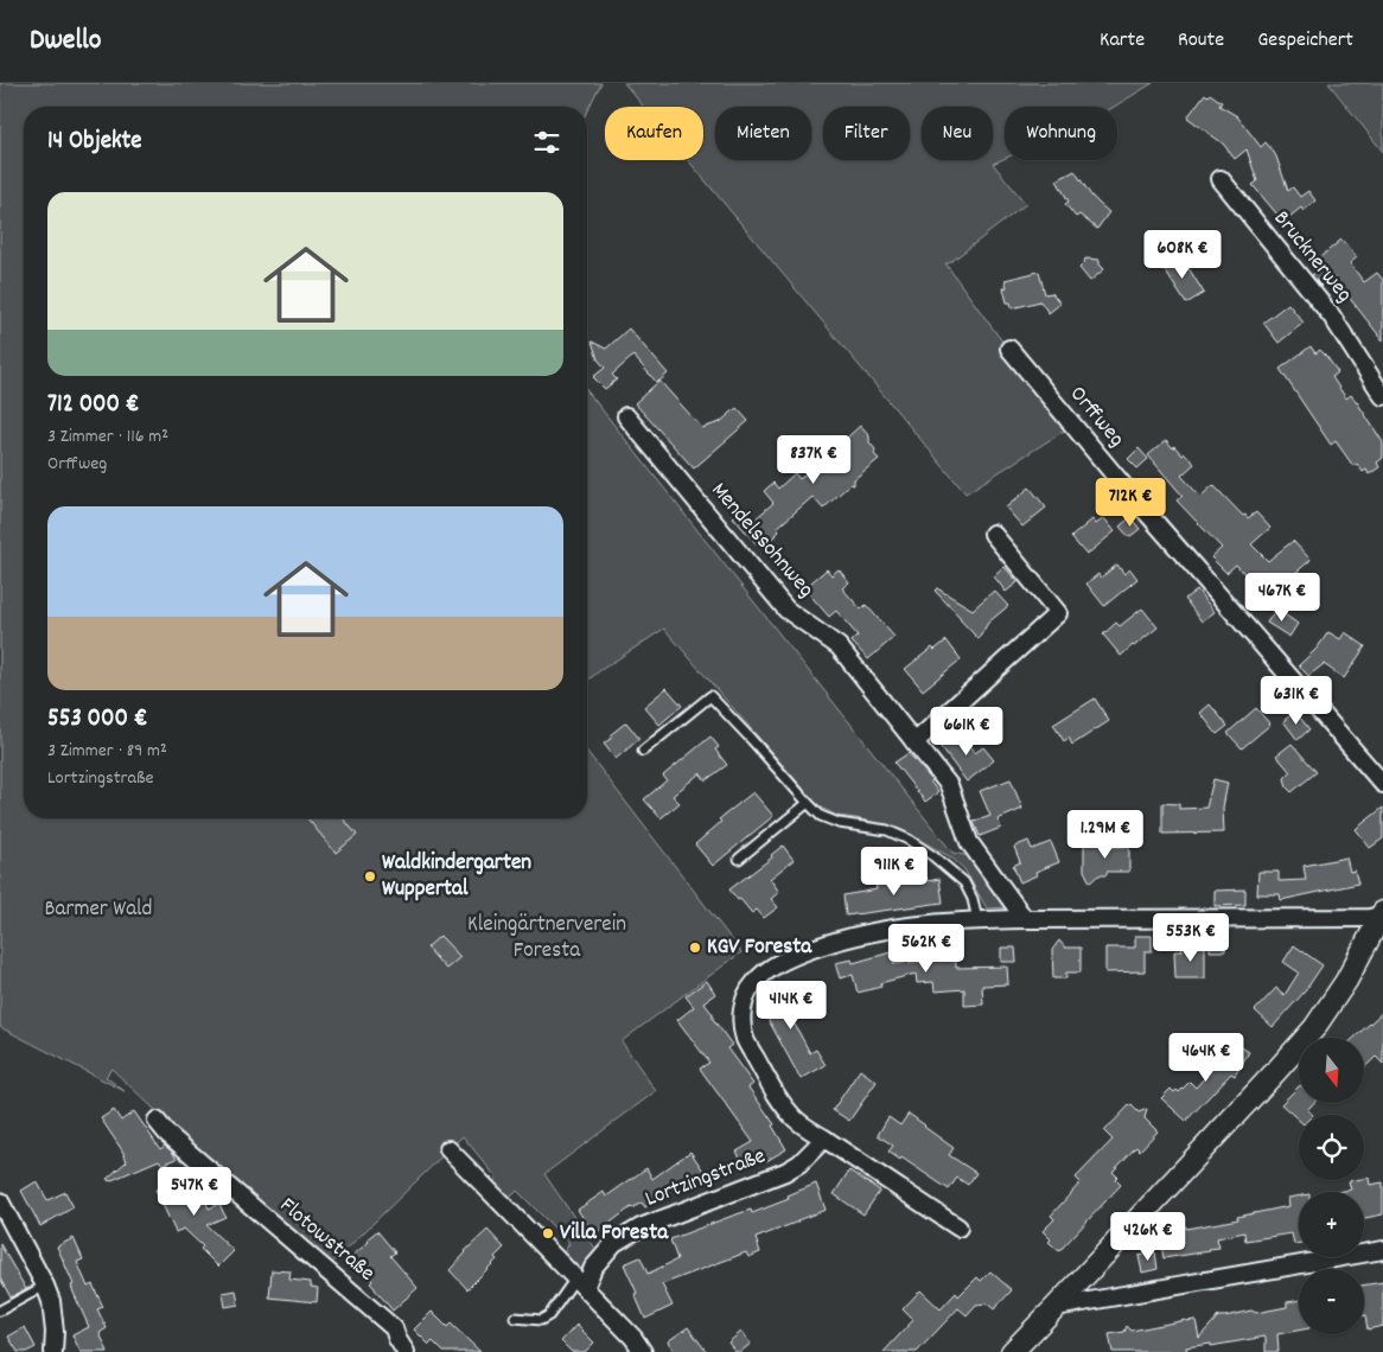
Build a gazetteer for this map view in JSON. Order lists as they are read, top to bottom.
{
  "streets": {
    "street": [
      "Brucknerweg",
      "Orffweg",
      "Mendelssohnweg",
      "Lortzingstraße",
      "Flotowstraße"
    ]
  },
  "parks": ["Barmer Wald", "Kleingärtnerverein Foresta"],
  "places": ["Waldkindergarten Wuppertal", "KGV Foresta", "Villa Foresta"],
  "north": "bottom",
  "page": {
    "header": "Dwello",
    "nav": ["Karte", "Route", "Gespeichert"],
    "chip": [
      "Kaufen",
      "Mieten",
      "Filter",
      "Neu",
      "Wohnung"
    ],
    "heading": "14 Objekte",
    "list": [
      {
        "name": "712 000 €",
        "note": "3 Zimmer · 116 m² · Orffweg"
      },
      {
        "name": "553 000 €",
        "note": "3 Zimmer · 89 m² · Lortzingstraße"
      }
    ],
    "price": [
      "608K €",
      "837K €",
      "712K €",
      "467K €",
      "631K €",
      "661K €",
      "1.29M €",
      "911K €",
      "553K €",
      "562K €",
      "414K €",
      "464K €",
      "547K €",
      "426K €"
    ],
    "map_buttons": ["+", "−"]
  }
}
